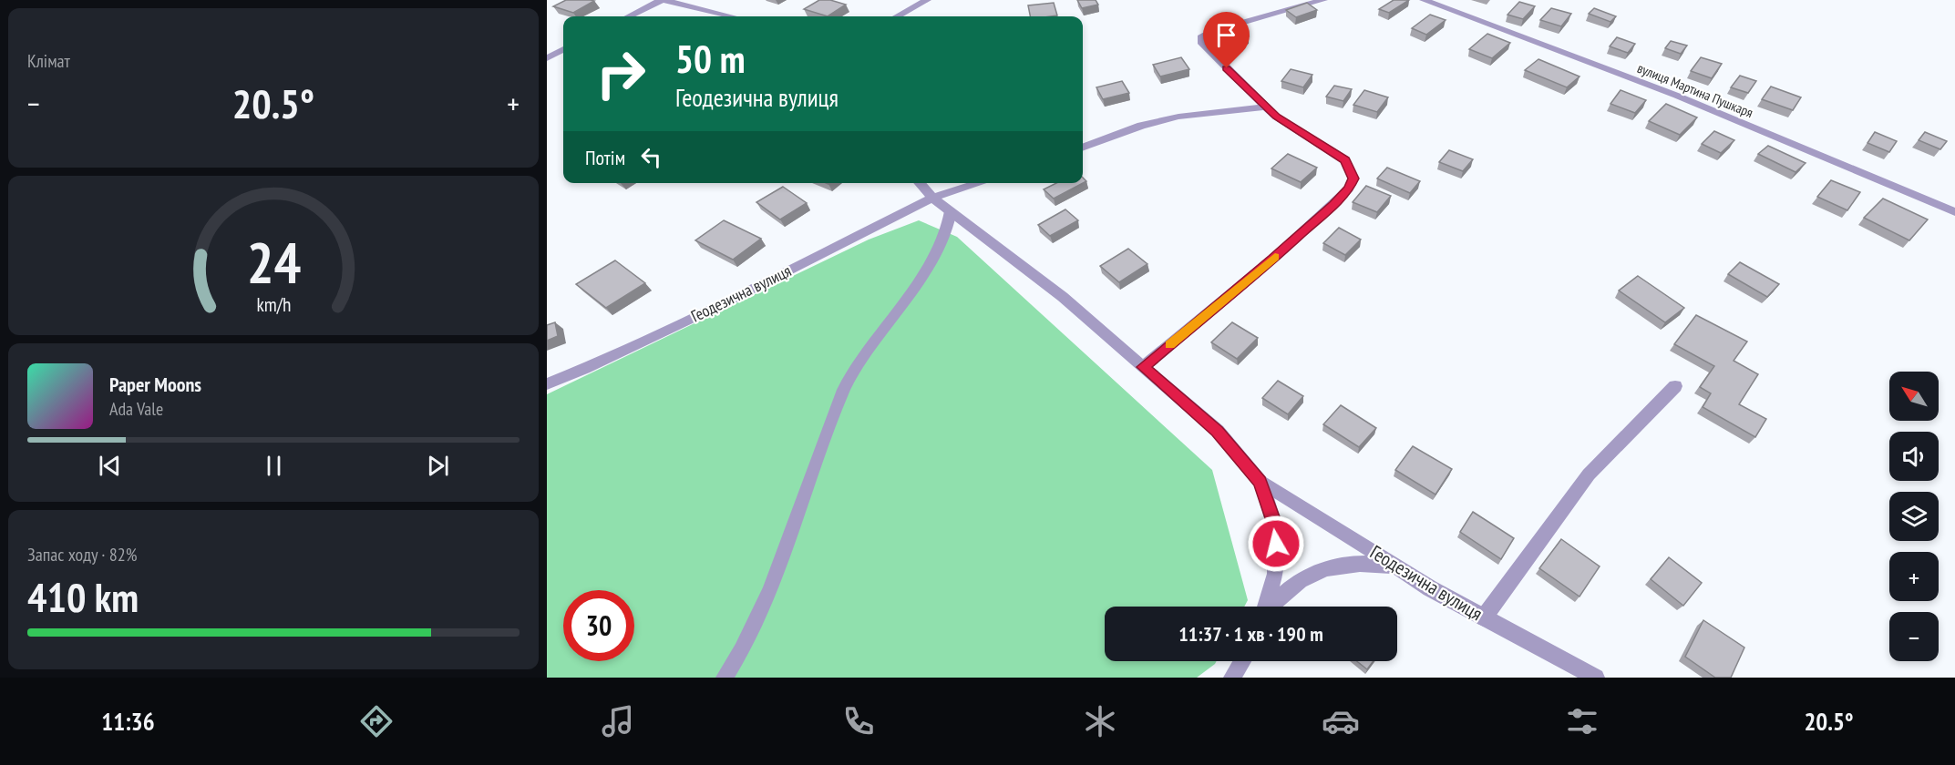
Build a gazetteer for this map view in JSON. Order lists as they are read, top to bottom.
{
  "streets": {
    "street": ["вулиця Мартина Пушкаря", "Геодезична вулиця"]
  },
  "north": "top left",
  "page": {
    "tile": [
      "Клімат",
      ["Запас ходу · 82%", "410 km"]
    ],
    "turn": ["50 m", "Геодезична вулиця"],
    "heat": ["−", "20.5°", "+"],
    "then": "Потім",
    "song": ["Paper Moons", "Ada Vale"],
    "map_buttons": ["+", "−"],
    "limit": "30",
    "trip": "11:37 · 1 хв · 190 m",
    "tabs": ["11:36", "20.5°"],
    "gauge": ["24", "km/h"]
  }
}
